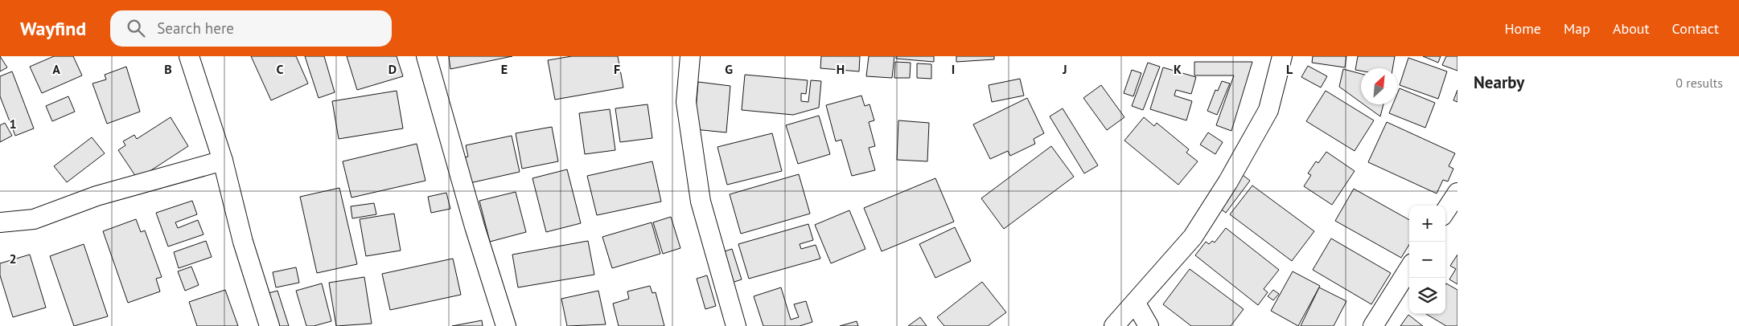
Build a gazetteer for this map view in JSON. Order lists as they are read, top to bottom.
{
  "north": "top right",
  "page": {
    "header": "Wayfind",
    "search": "Search here",
    "nav": [
      "Home",
      "Map",
      "About",
      "Contact"
    ],
    "heading": ["Nearby", "0 results"],
    "map_buttons": ["+", "−"]
  },
  "grid": {
    "columns": [
      "A",
      "B",
      "C",
      "D",
      "E",
      "F",
      "G",
      "H",
      "I",
      "J",
      "K",
      "L"
    ],
    "rows": ["1", "2"]
  }
}
